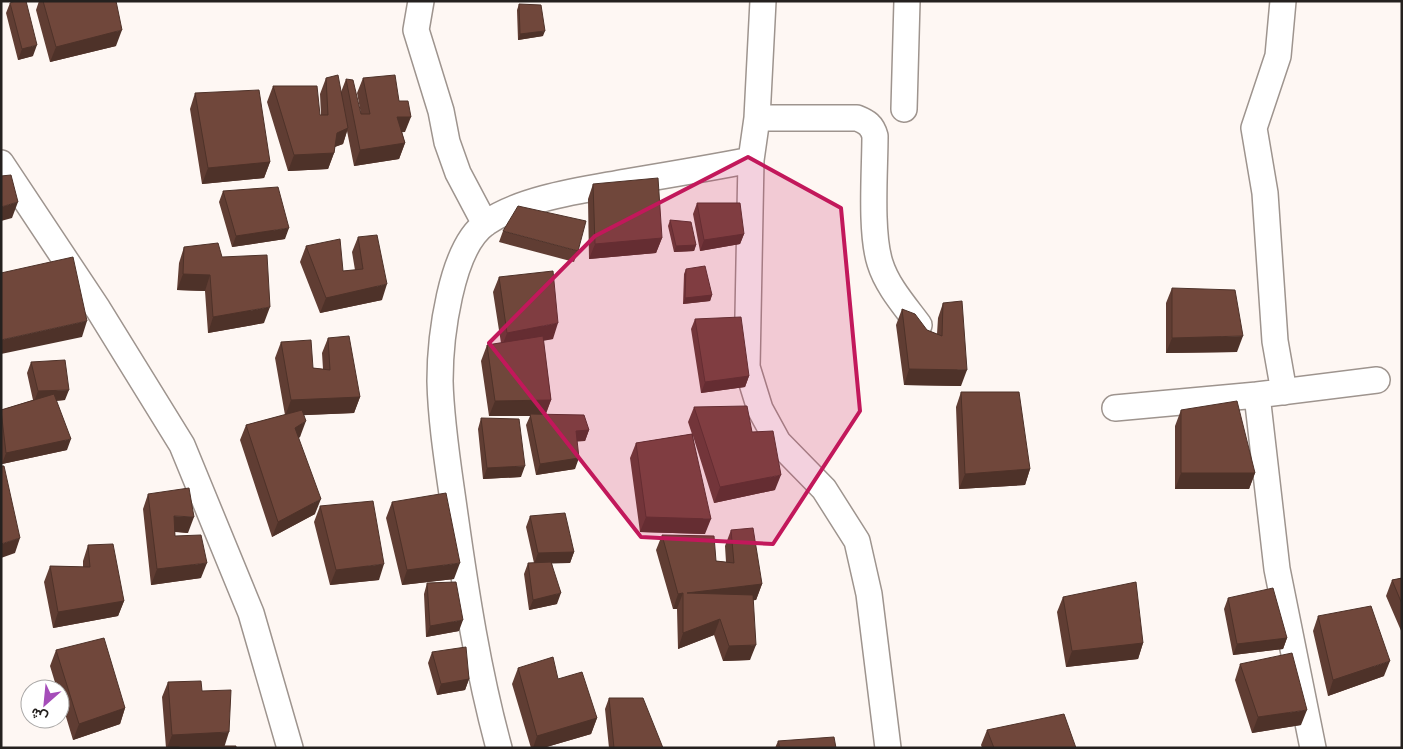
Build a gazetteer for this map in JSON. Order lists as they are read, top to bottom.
{
  "north": "bottom left"
}
